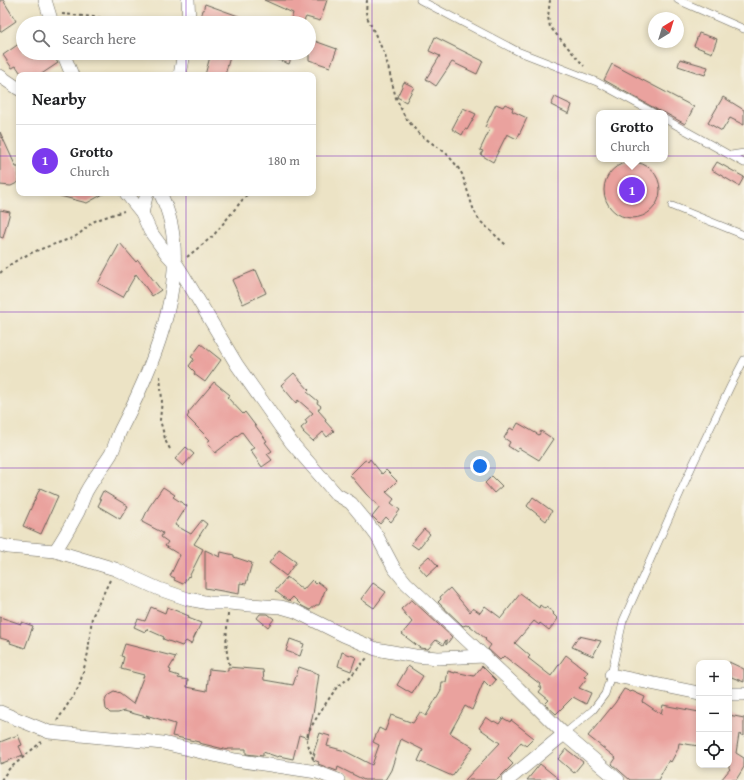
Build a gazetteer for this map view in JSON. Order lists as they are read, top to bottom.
{
  "north": "top right",
  "page": {
    "search": "Search here",
    "heading": "Nearby",
    "popup": ["Grotto", "Church"],
    "list": [
      {
        "mark": "1",
        "name": "Grotto",
        "note": "Church",
        "value": "180 m"
      }
    ],
    "pins": "1",
    "map_buttons": ["+", "−"]
  }
}
